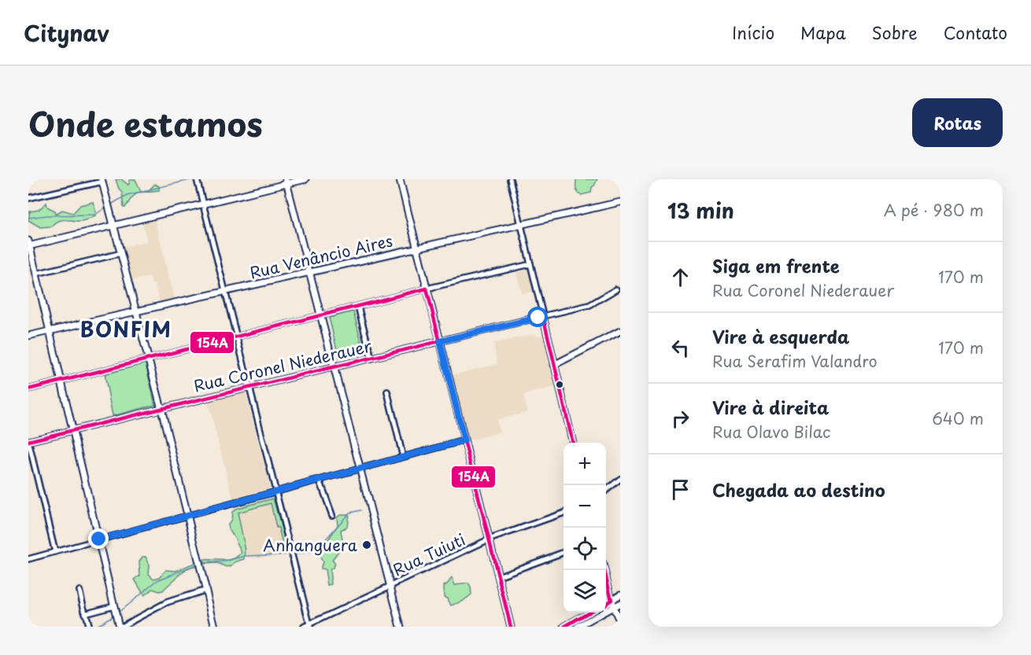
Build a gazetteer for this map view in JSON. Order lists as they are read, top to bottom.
{
  "streets": {
    "street": ["Rua Venâncio Aires", "Rua Coronel Niederauer", "Rua Tuiuti"]
  },
  "districts": ["BONFIM"],
  "places": ["Anhanguera"],
  "lines": ["transit line 154A"],
  "page": {
    "header": "Citynav",
    "nav": [
      "Início",
      "Mapa",
      "Sobre",
      "Contato"
    ],
    "title": "Onde estamos",
    "buttons": "Rotas",
    "heading": ["13 min", "A pé · 980 m"],
    "list": [
      ["Siga em frente", "Rua Coronel Niederauer", "170 m"],
      ["Vire à esquerda", "Rua Serafim Valandro", "170 m"],
      ["Vire à direita", "Rua Olavo Bilac", "640 m"],
      "Chegada ao destino"
    ],
    "map_buttons": ["+", "−"]
  }
}
